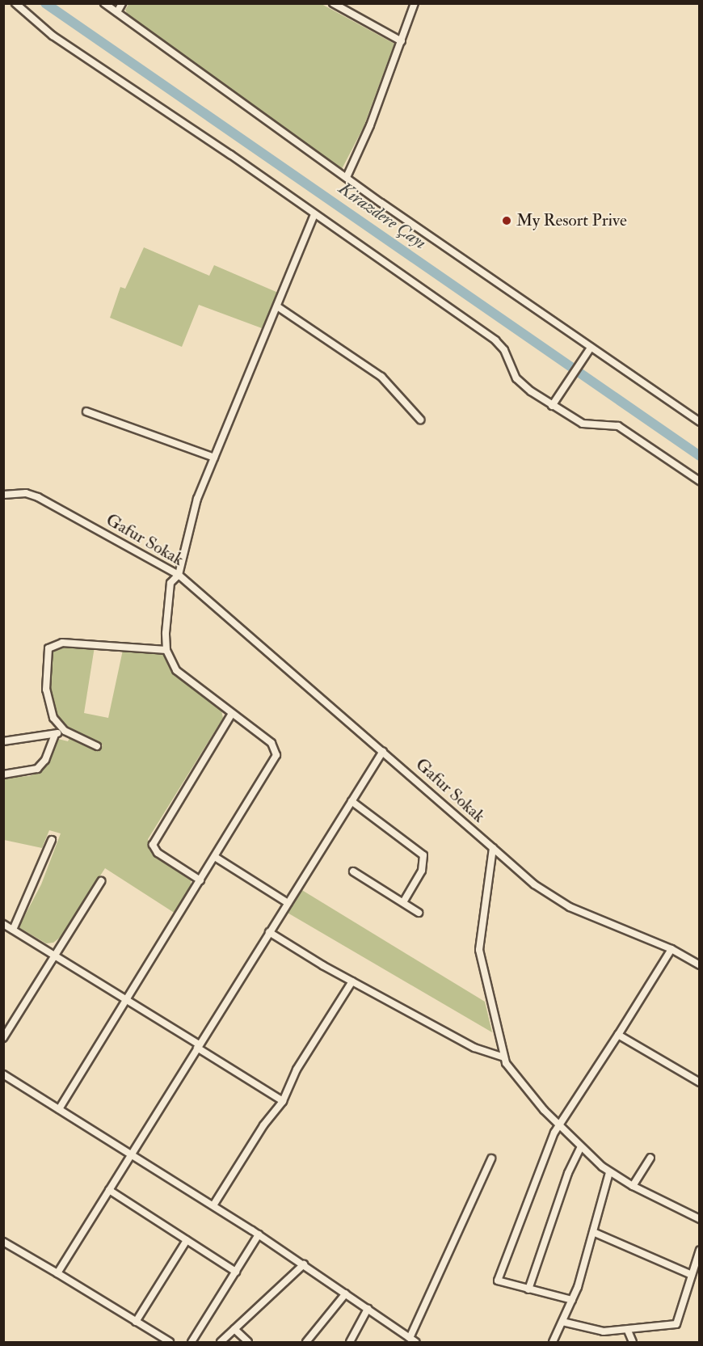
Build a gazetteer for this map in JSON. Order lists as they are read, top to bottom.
{
  "streets": {
    "street": ["Gafur Sokak"]
  },
  "water": ["Kirazdere Çayı"],
  "places": ["My Resort Prive"]
}
